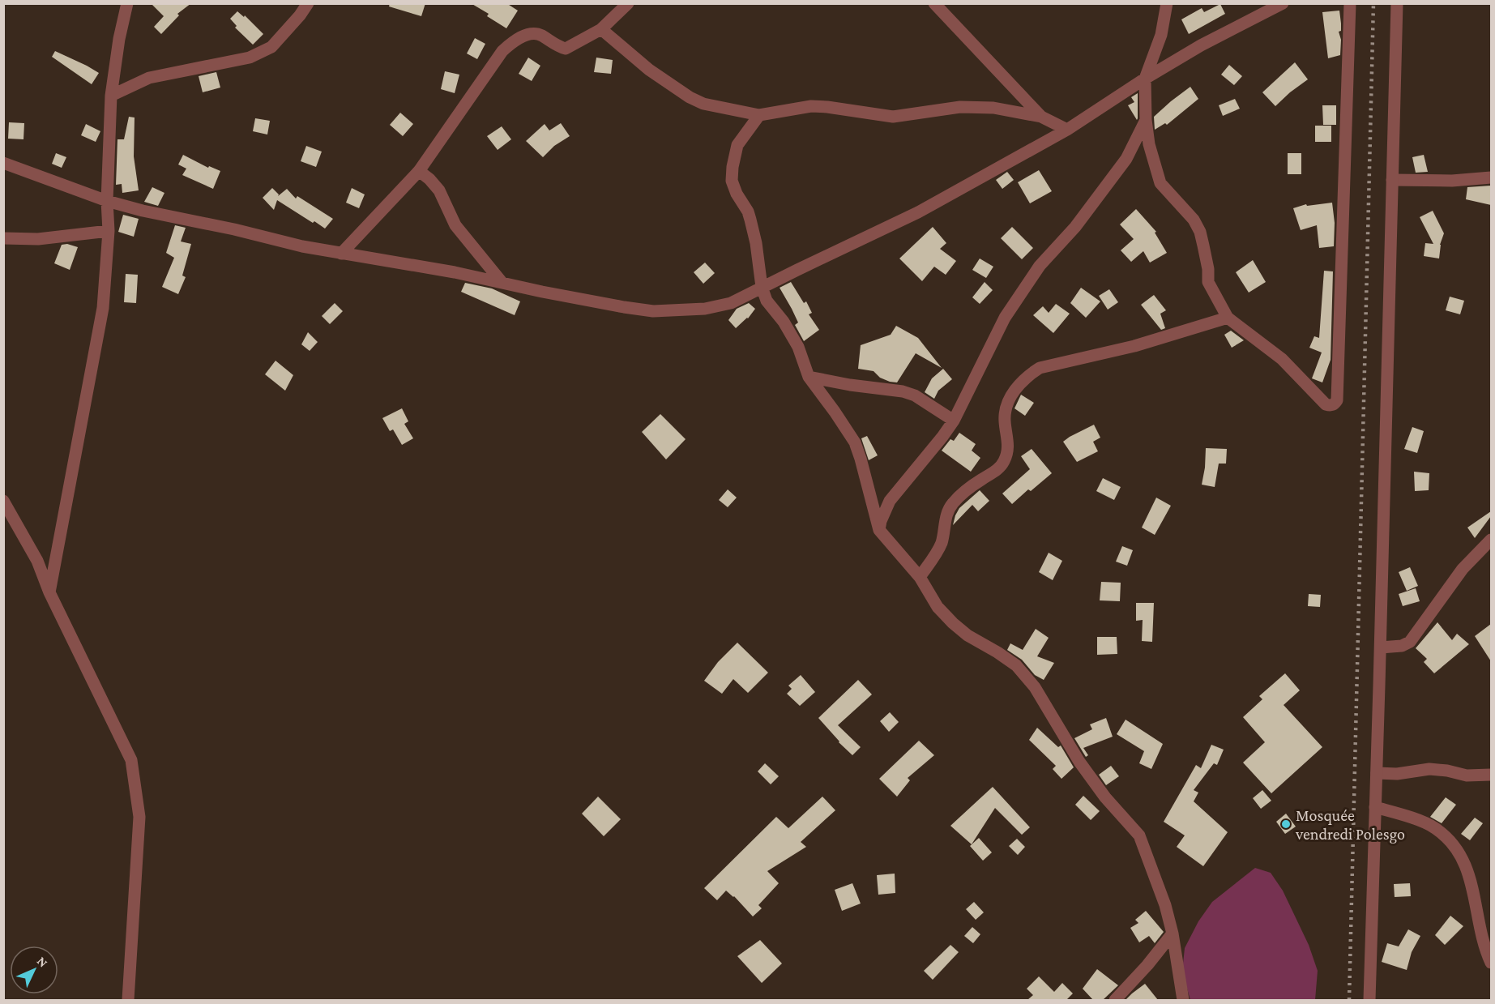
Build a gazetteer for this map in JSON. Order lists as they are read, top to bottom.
{
  "places": ["Mosquée vendredi Polesgo"],
  "north": "top right"
}
